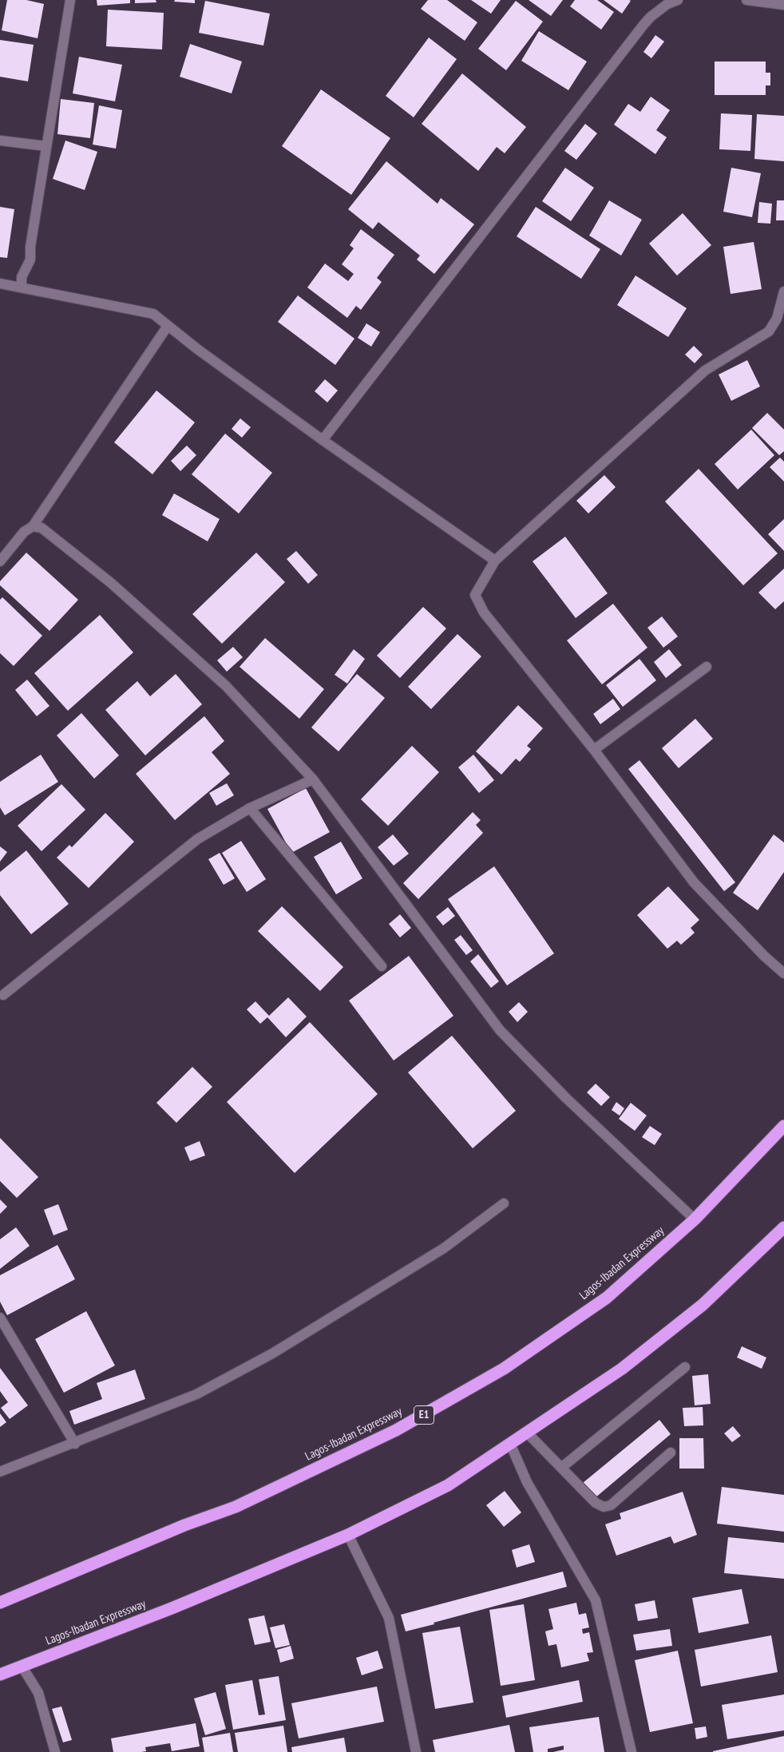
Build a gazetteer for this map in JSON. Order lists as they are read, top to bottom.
{
  "streets": {
    "highway": ["Lagos-Ibadan Expressway", "E1"]
  }
}
